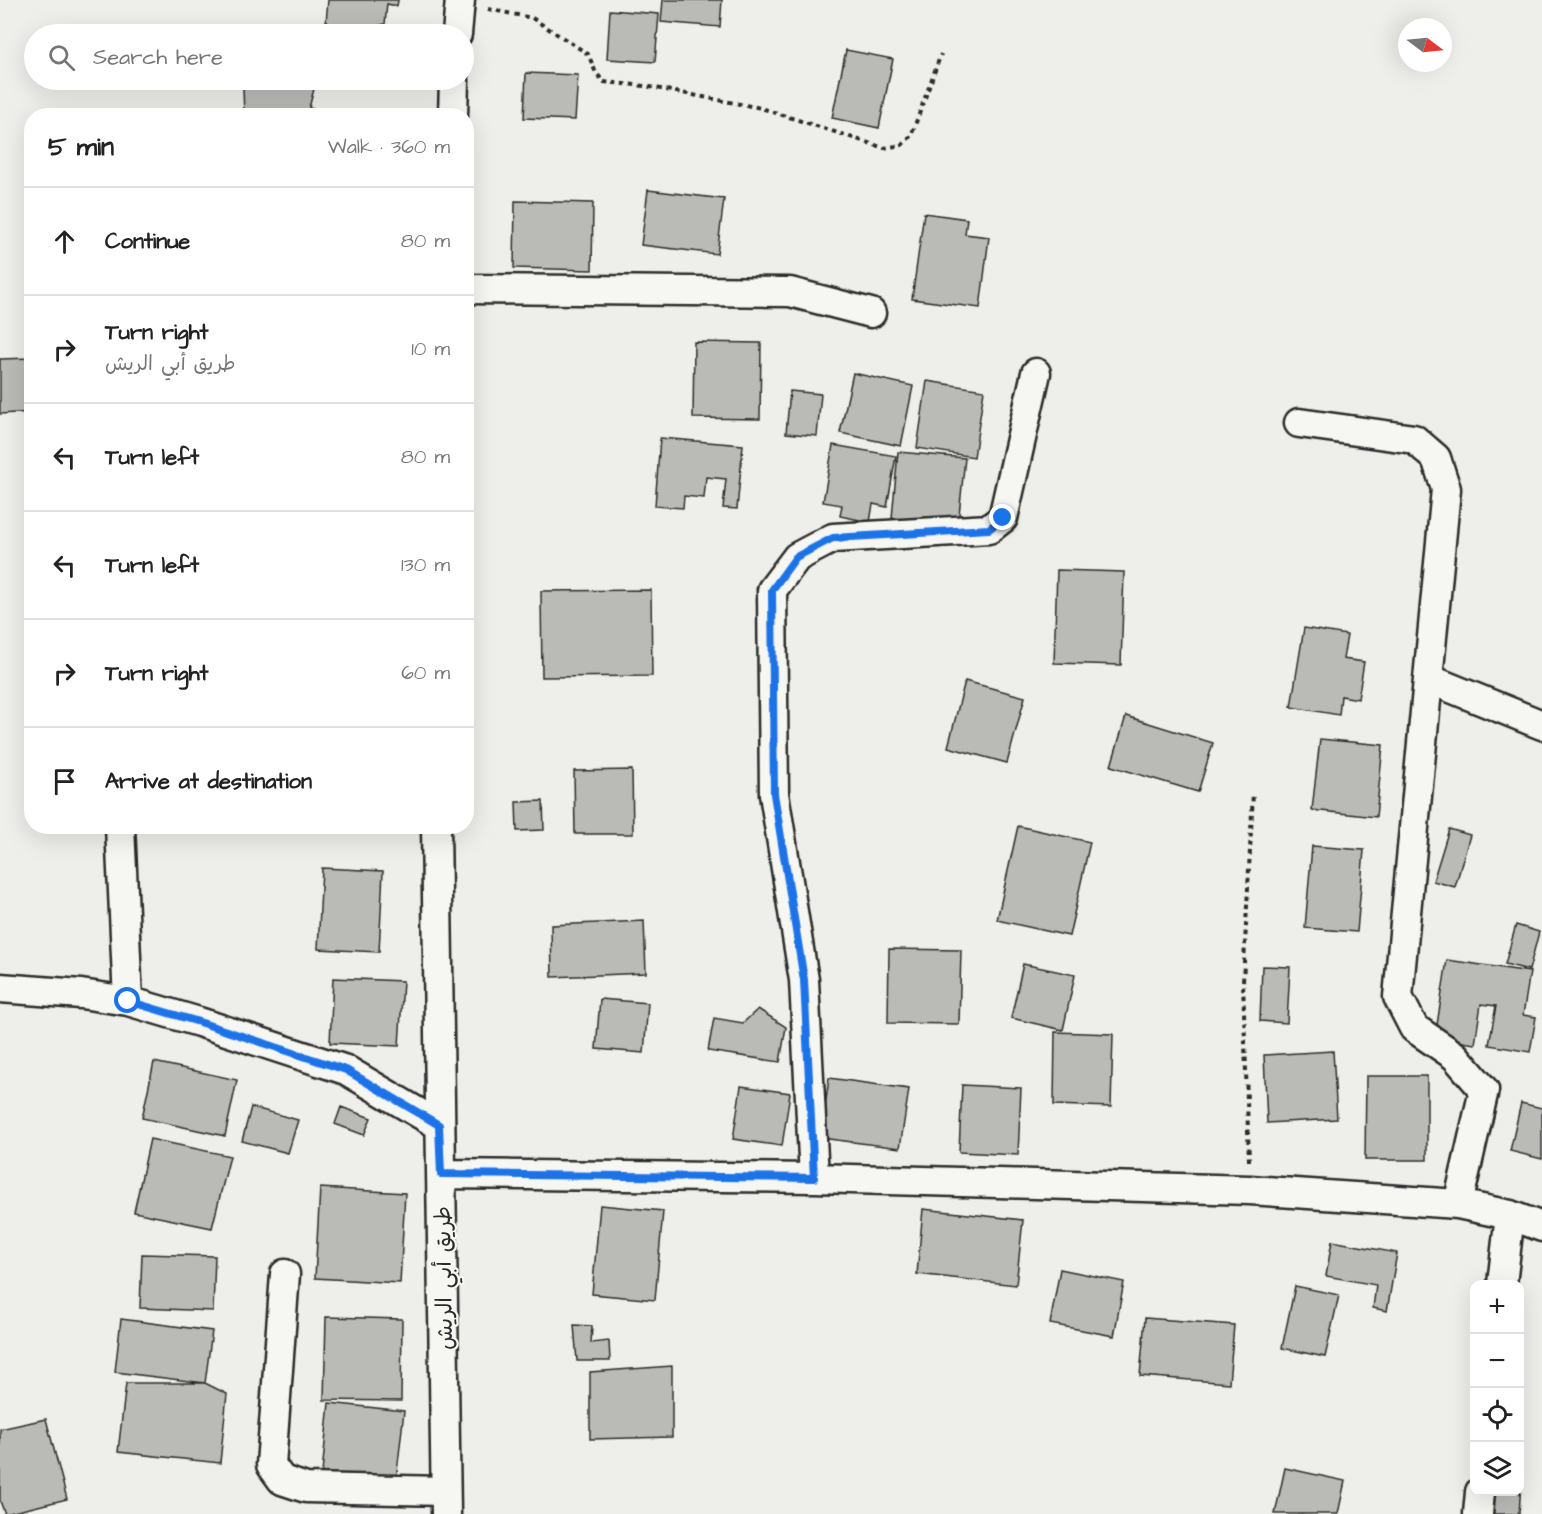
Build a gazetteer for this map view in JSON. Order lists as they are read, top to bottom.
{
  "streets": {
    "street": ["طريق أبي الريش"]
  },
  "north": "right",
  "page": {
    "search": "Search here",
    "heading": ["5 min", "Walk · 360 m"],
    "list": [
      ["Continue", "80 m"],
      ["Turn right", "طريق أبي الريش", "10 m"],
      ["Turn left", "80 m"],
      ["Turn left", "130 m"],
      ["Turn right", "60 m"],
      "Arrive at destination"
    ],
    "map_buttons": ["+", "−"]
  }
}
